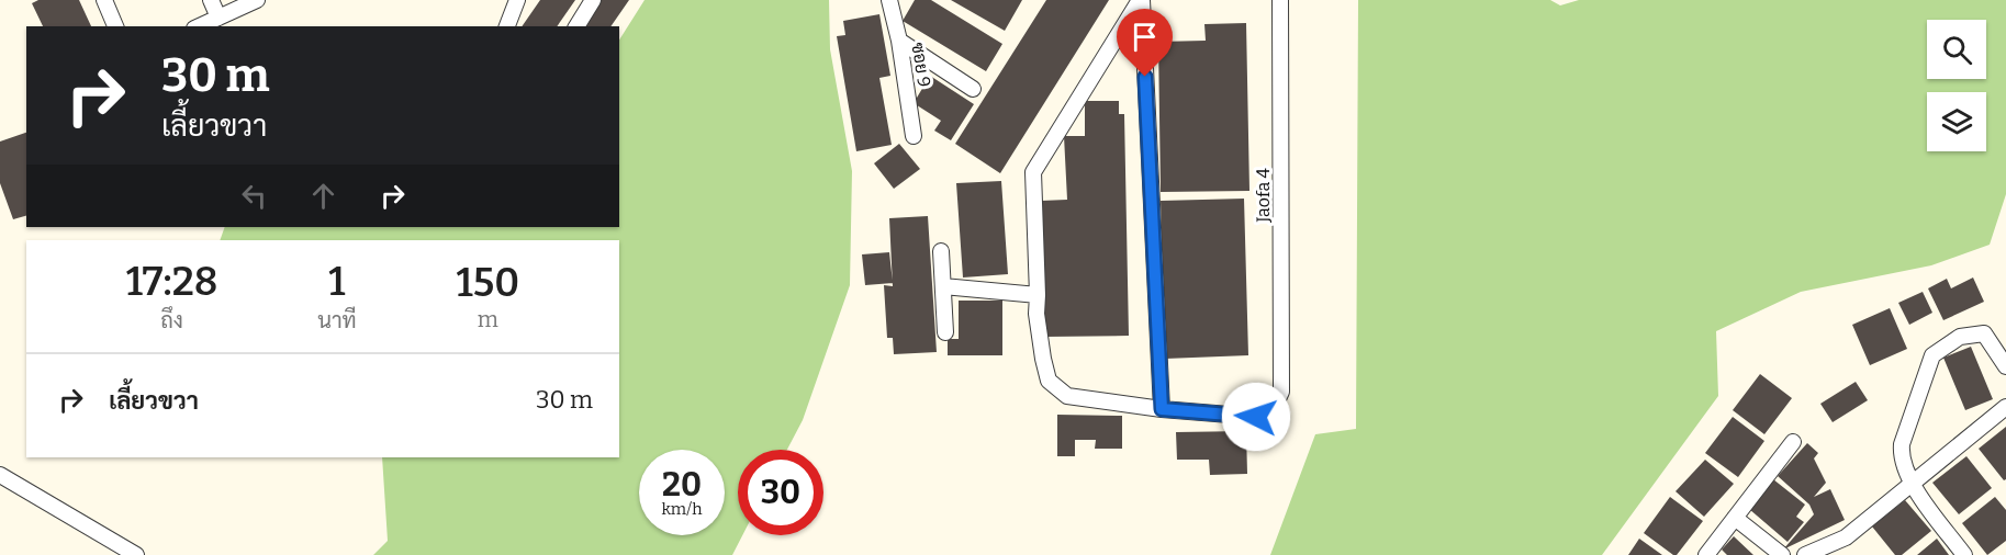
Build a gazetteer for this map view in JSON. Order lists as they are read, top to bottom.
{
  "streets": {
    "street": ["ซอย 9", "Jaofa 4"]
  },
  "page": {
    "turn": ["30 m", "เลี้ยวขวา"],
    "eta": [
      "17:28",
      "ถึง",
      "1",
      "นาที",
      "150",
      "m"
    ],
    "list": [
      {
        "name": "เลี้ยวขวา",
        "value": "30 m"
      }
    ],
    "speed": "20 km/h",
    "limit": "30"
  }
}
